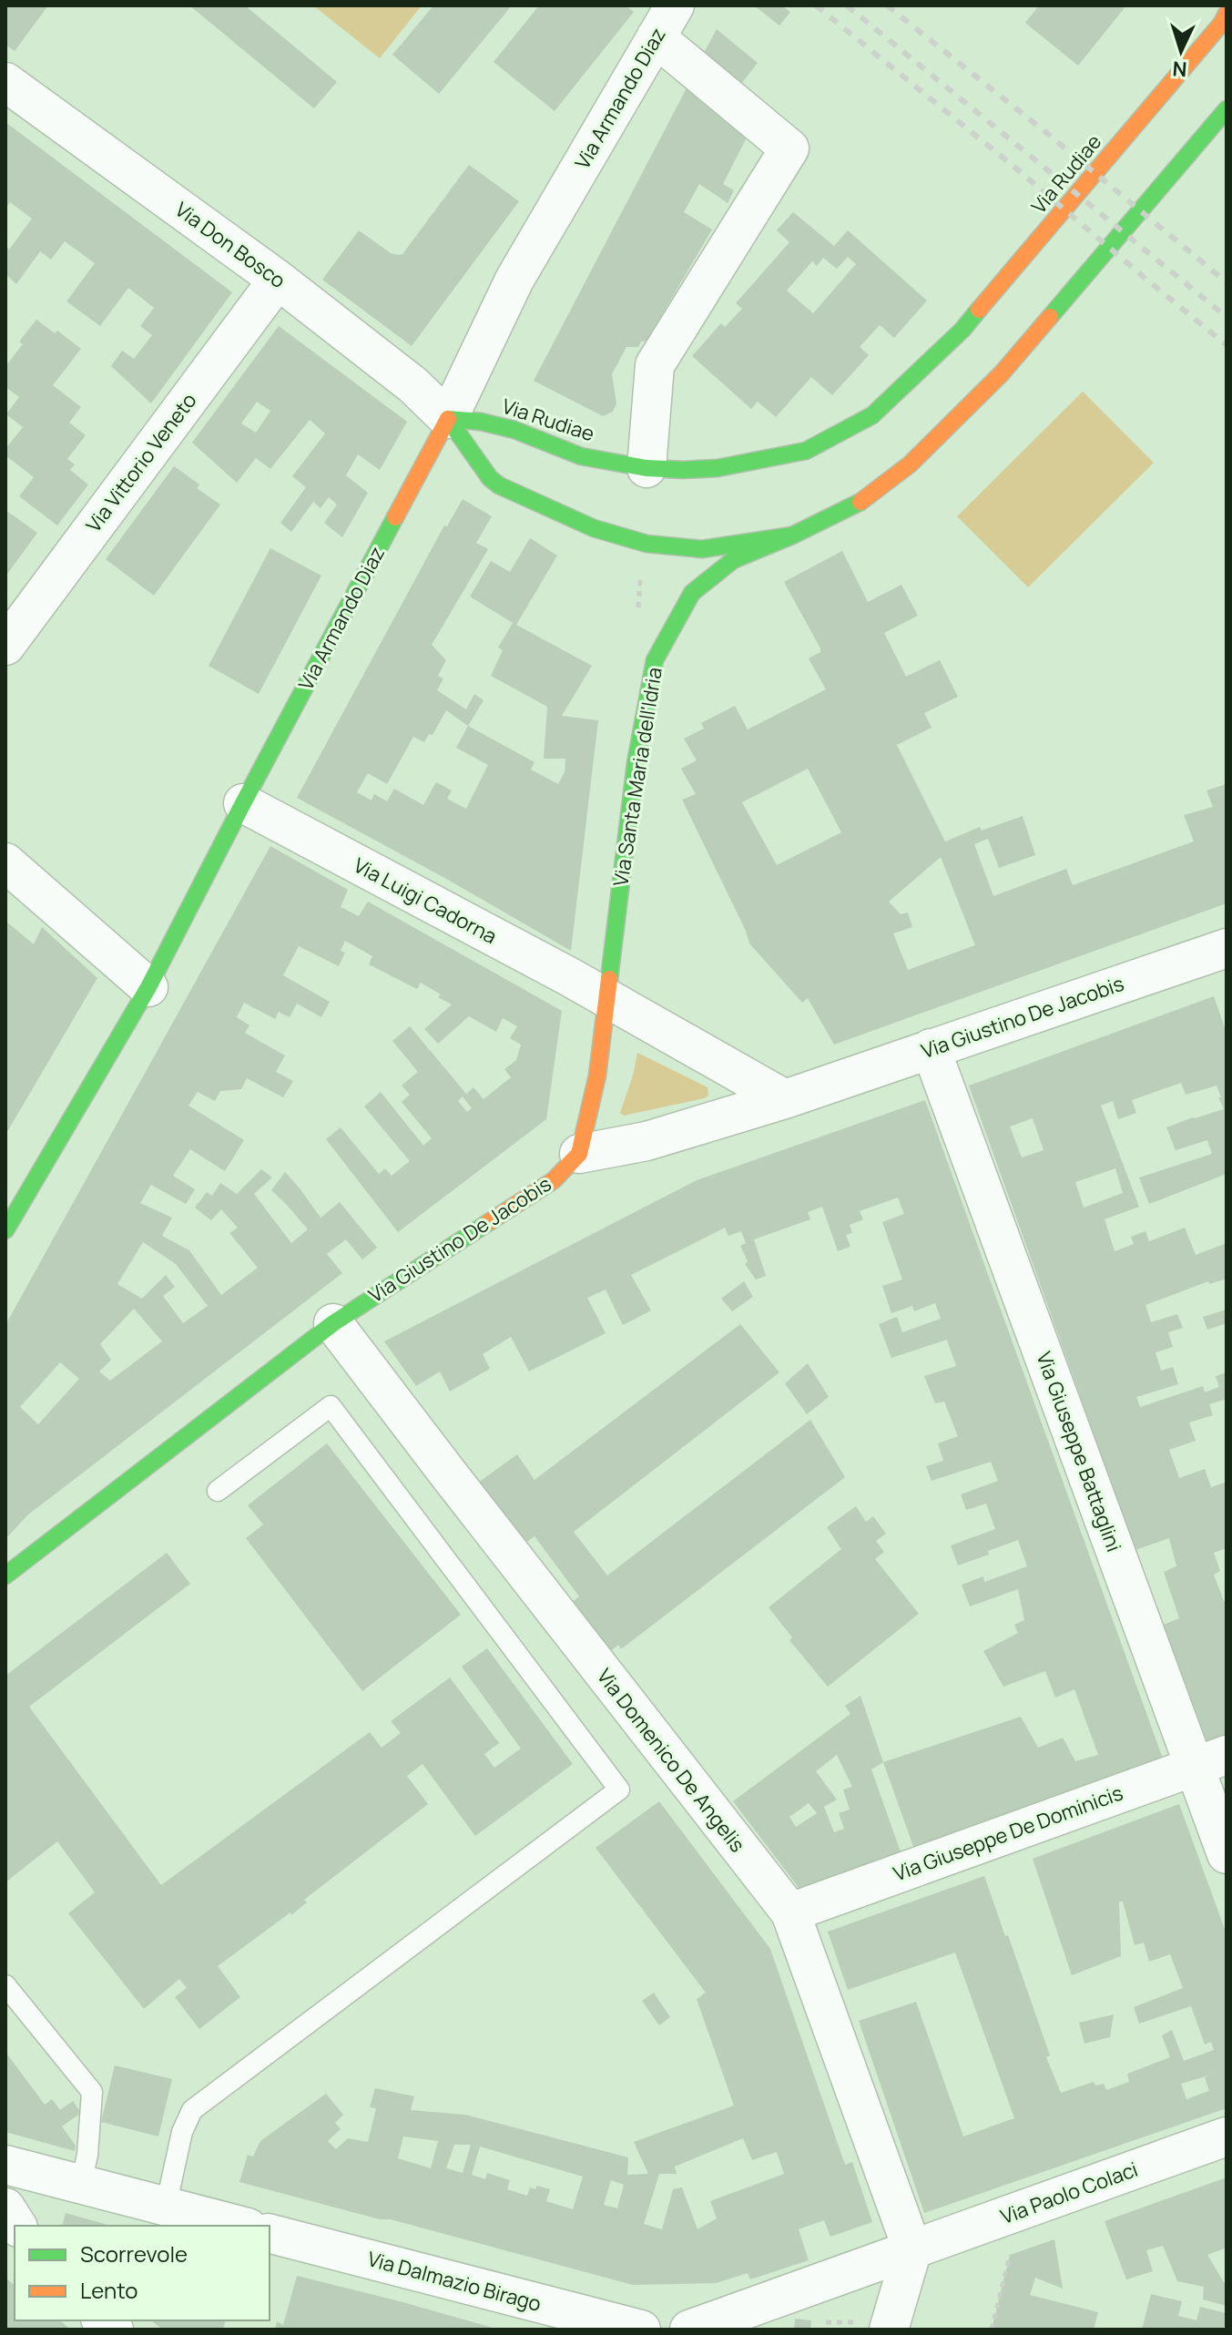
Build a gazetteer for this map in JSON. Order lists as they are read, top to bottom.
{
  "streets": {
    "main road": [
      "Via Armando Diaz",
      "Via Rudiae",
      "Via Santa Maria dell'Idria",
      "Via Giustino De Jacobis"
    ],
    "street": [
      "Via Don Bosco",
      "Via Vittorio Veneto",
      "Via Luigi Cadorna",
      "Via Giuseppe Battaglini",
      "Via Domenico De Angelis",
      "Via Giuseppe De Dominicis",
      "Via Paolo Colaci",
      "Via Dalmazio Birago"
    ]
  },
  "crossings": [
    ["Via Armando Diaz", "Via Rudiae"],
    ["Via Armando Diaz", "Via Don Bosco"],
    ["Via Armando Diaz", "Via Luigi Cadorna"],
    ["Via Rudiae", "Via Don Bosco"],
    ["Via Don Bosco", "Via Vittorio Veneto"],
    ["Via Santa Maria dell'Idria", "Via Luigi Cadorna"],
    ["Via Santa Maria dell'Idria", "Via Giustino De Jacobis"],
    ["Via Luigi Cadorna", "Via Giustino De Jacobis"],
    ["Via Giustino De Jacobis", "Via Giuseppe Battaglini"],
    ["Via Giustino De Jacobis", "Via Domenico De Angelis"],
    ["Via Giuseppe Battaglini", "Via Giuseppe De Dominicis"],
    ["Via Domenico De Angelis", "Via Giuseppe De Dominicis"],
    ["Via Domenico De Angelis", "Via Paolo Colaci"]
  ],
  "legend": ["Scorrevole", "Lento"],
  "north": "bottom"
}
